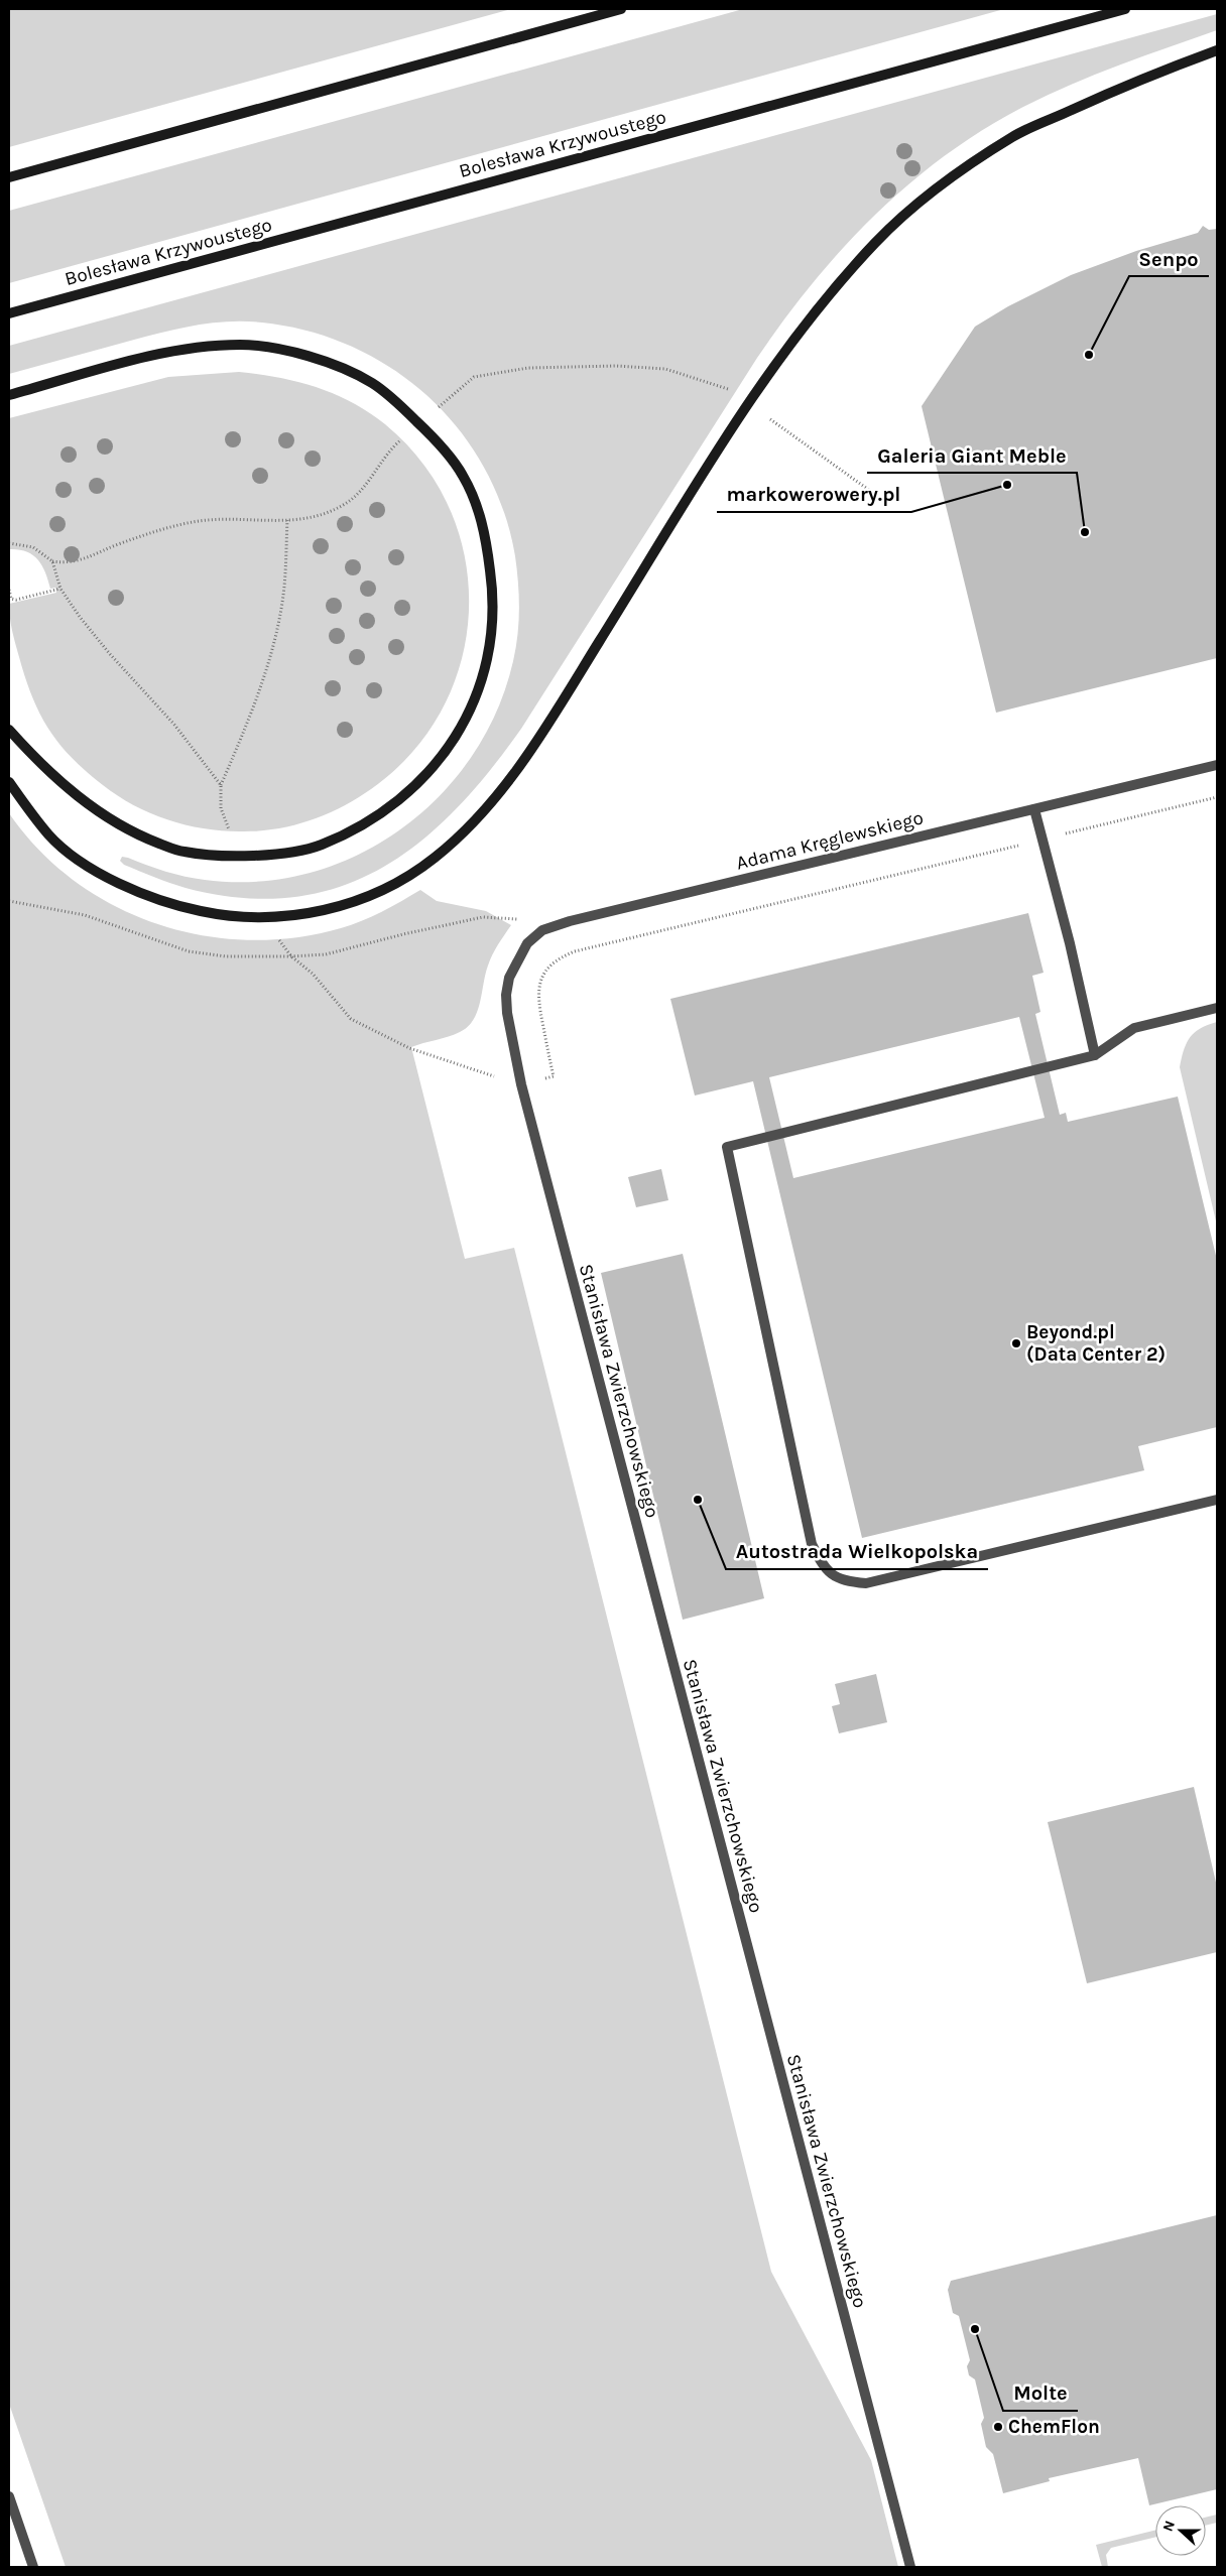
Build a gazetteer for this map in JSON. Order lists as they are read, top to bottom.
{
  "streets": {
    "main road": ["Bolesława Krzywoustego"],
    "street": ["Adama Kręglewskiego", "Stanisława Zwierzchowskiego"]
  },
  "crossings": [
    ["Adama Kręglewskiego", "Stanisława Zwierzchowskiego"]
  ],
  "places": [
    "Senpo",
    "markowerowery.pl",
    "Galeria Giant Meble",
    "Beyond.pl (Data Center 2)",
    "Autostrada Wielkopolska",
    "Molte",
    "ChemFlon"
  ],
  "north": "left"
}
